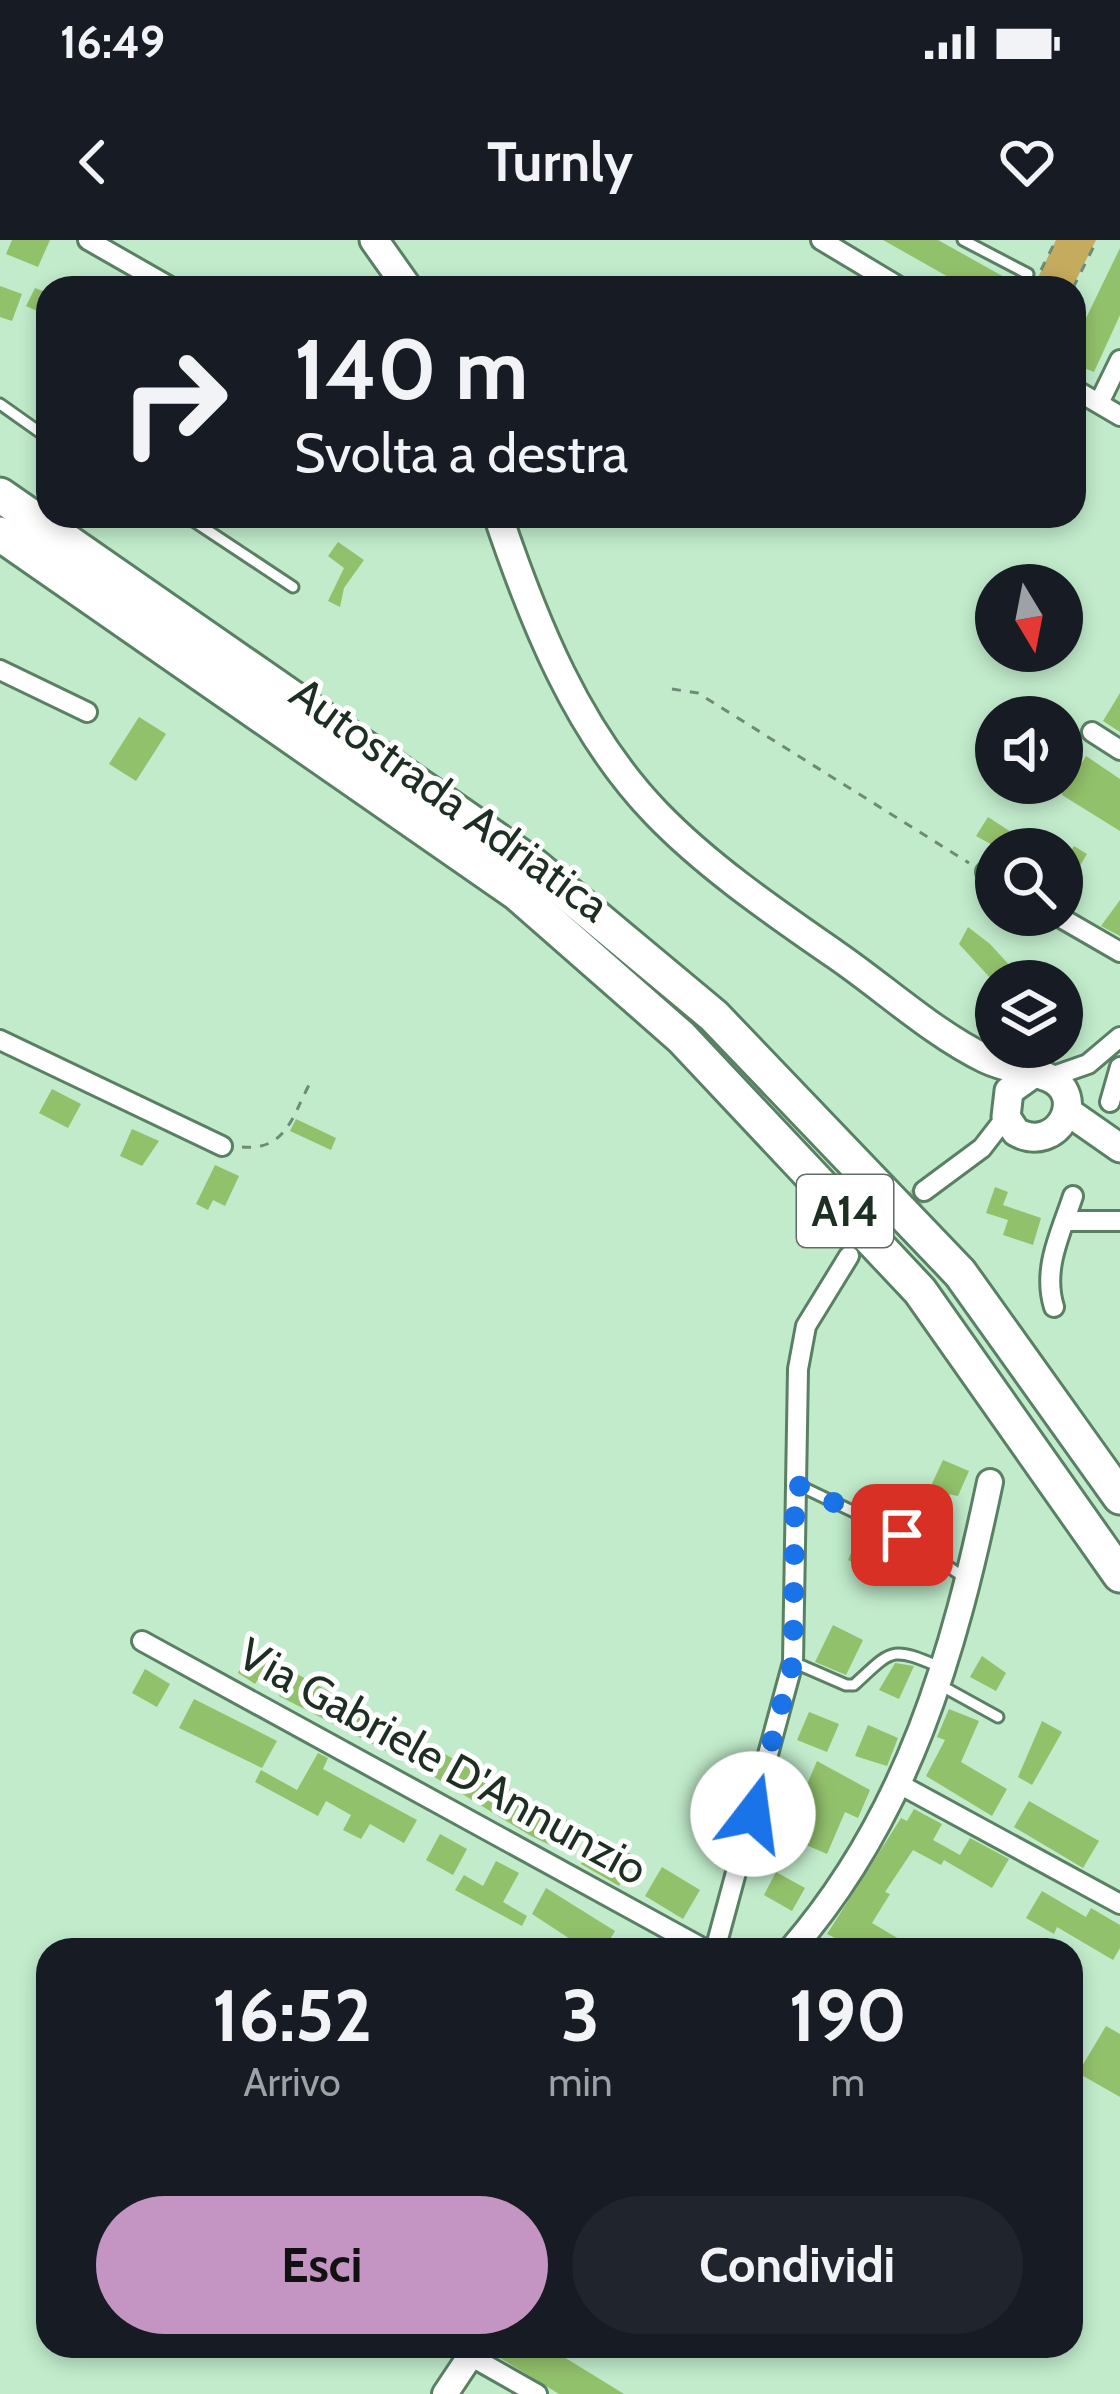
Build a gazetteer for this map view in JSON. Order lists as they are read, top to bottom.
{
  "streets": {
    "highway": ["Autostrada Adriatica", "A14"],
    "street": ["Via Gabriele D'Annunzio"]
  },
  "north": "bottom",
  "page": {
    "status": "16:49",
    "header": "Turnly",
    "turn": ["140 m", "Svolta a destra"],
    "eta": [
      "16:52",
      "Arrivo",
      "3",
      "min",
      "190",
      "m"
    ],
    "buttons": ["Esci", "Condividi"]
  }
}
